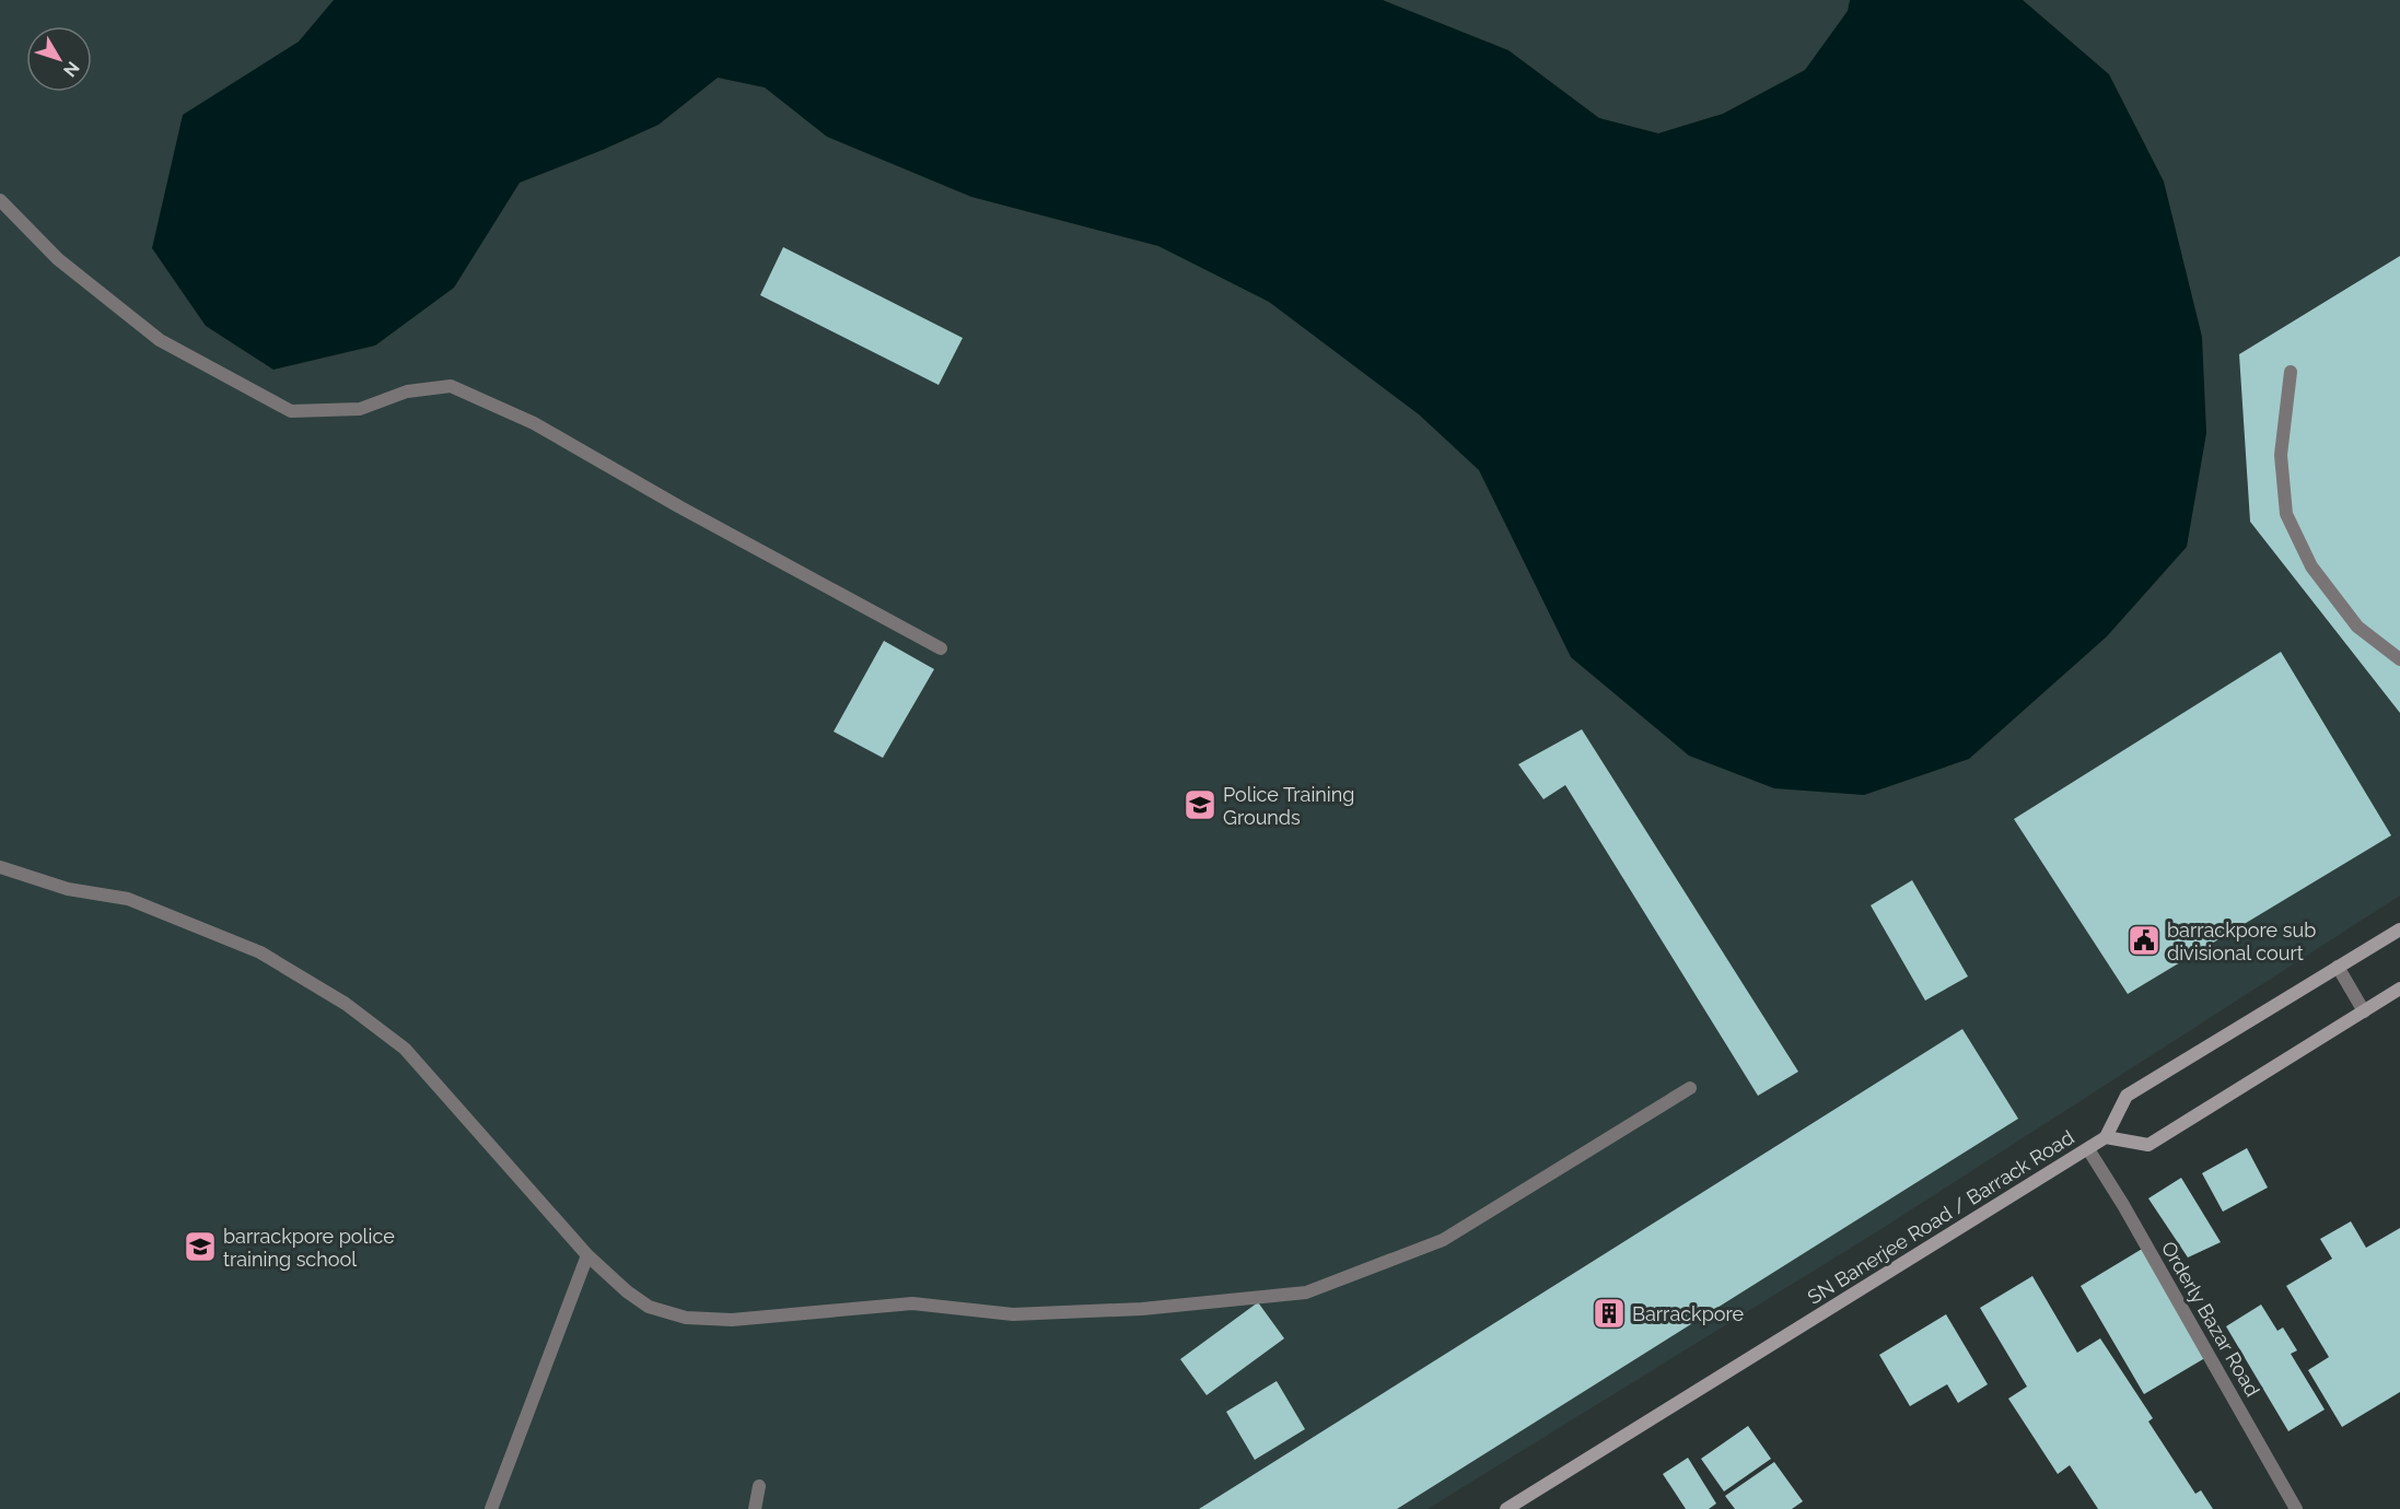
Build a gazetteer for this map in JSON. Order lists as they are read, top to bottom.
{
  "streets": {
    "street": ["SN Banerjee Road / Barrack Road", "Orderly Bazar Road"]
  },
  "crossings": [
    ["SN Banerjee Road / Barrack Road", "Orderly Bazar Road"]
  ],
  "places": {
    "school or university": ["Police Training Grounds", "barrackpore police training school"],
    "public building": ["barrackpore sub divisional court"],
    "building": ["Barrackpore"]
  },
  "north": "bottom right"
}
